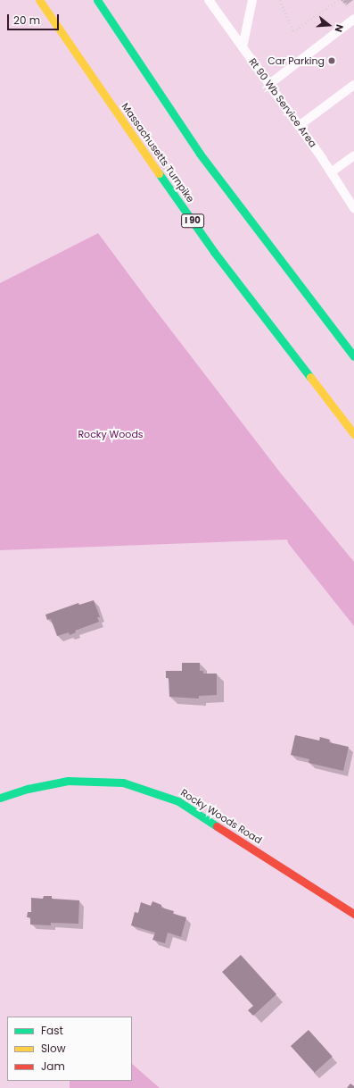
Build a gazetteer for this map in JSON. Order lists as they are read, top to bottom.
{
  "streets": {
    "main road": ["Massachusetts Turnpike", "I 90", "Rocky Woods Road"],
    "lane": ["Rt 90 Wb Service Area"]
  },
  "parks": ["Rocky Woods"],
  "places": ["Car Parking"],
  "legend": ["Fast", "Slow", "Jam"],
  "scale_bar": "20 m",
  "north": "right"
}
